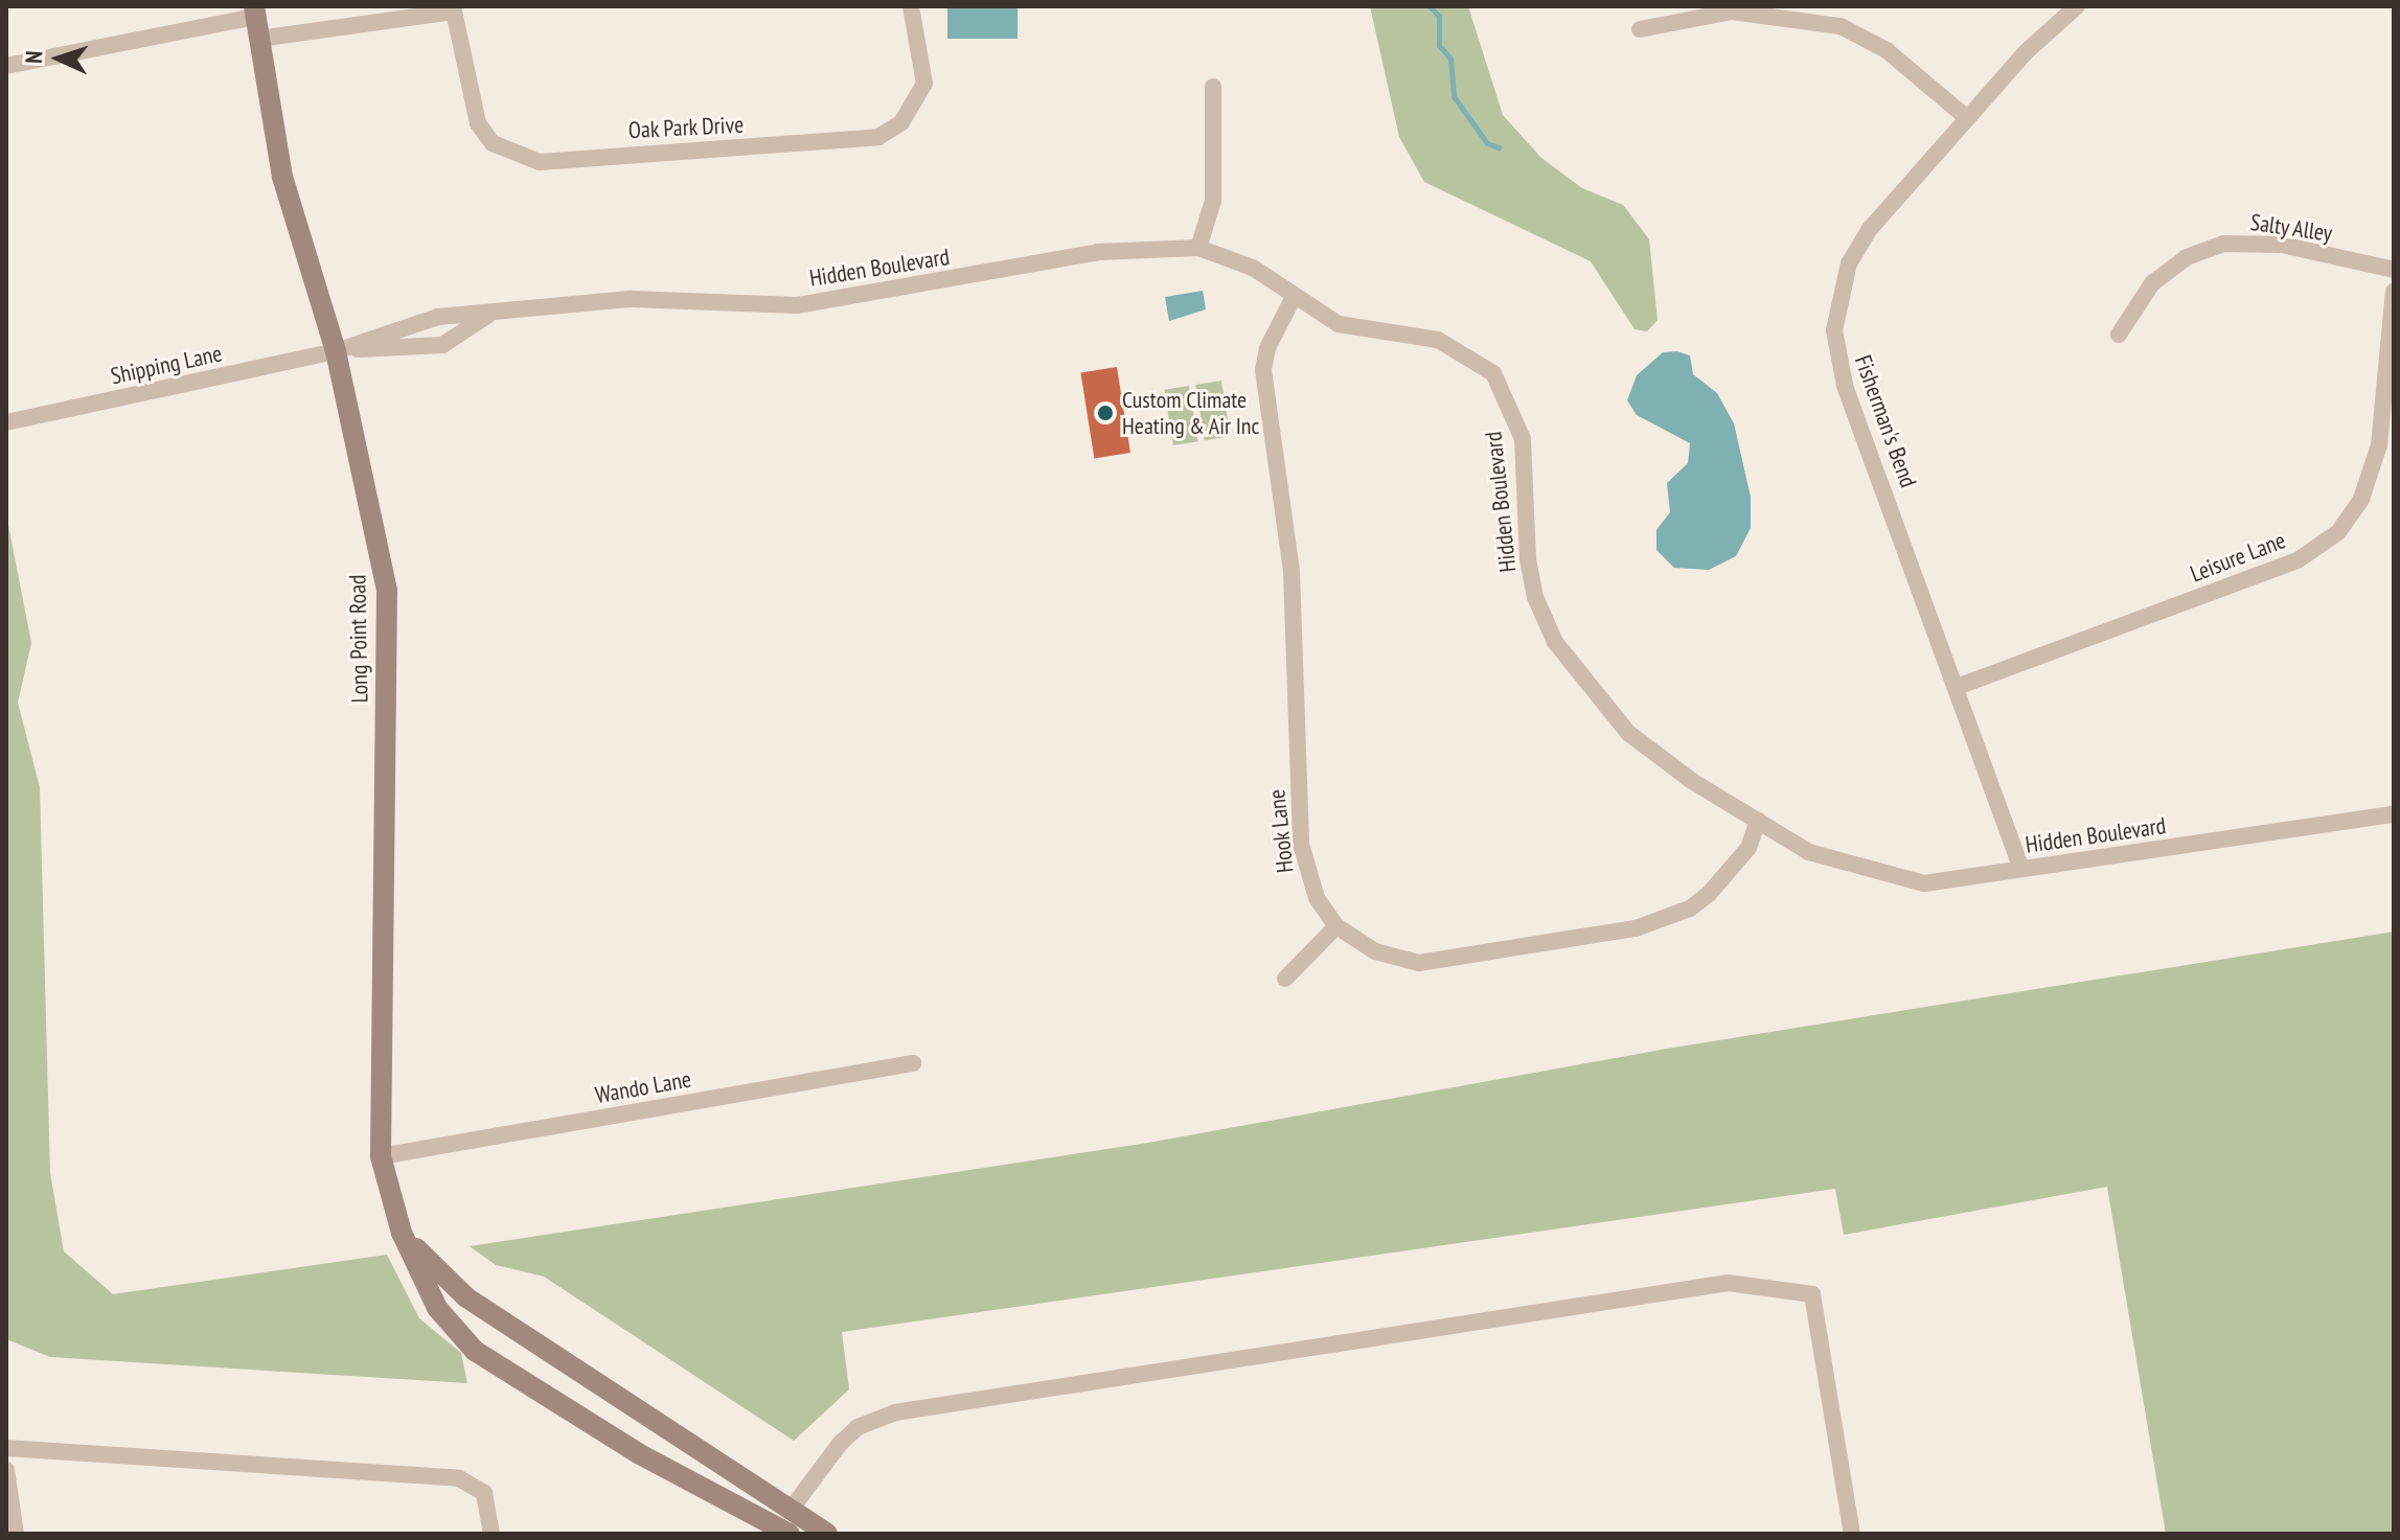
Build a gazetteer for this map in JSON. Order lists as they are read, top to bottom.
{
  "streets": {
    "main road": ["Long Point Road"],
    "street": [
      "Oak Park Drive",
      "Salty Alley",
      "Hidden Boulevard",
      "Shipping Lane",
      "Fisherman's Bend",
      "Leisure Lane",
      "Hook Lane",
      "Wando Lane"
    ]
  },
  "crossings": [
    ["Hidden Boulevard", "Shipping Lane"],
    ["Hidden Boulevard", "Fisherman's Bend"],
    ["Hidden Boulevard", "Long Point Road"],
    ["Hidden Boulevard", "Hook Lane"],
    ["Shipping Lane", "Long Point Road"],
    ["Fisherman's Bend", "Leisure Lane"],
    ["Long Point Road", "Wando Lane"]
  ],
  "places": ["Custom Climate Heating & Air Inc"],
  "north": "left"
}
